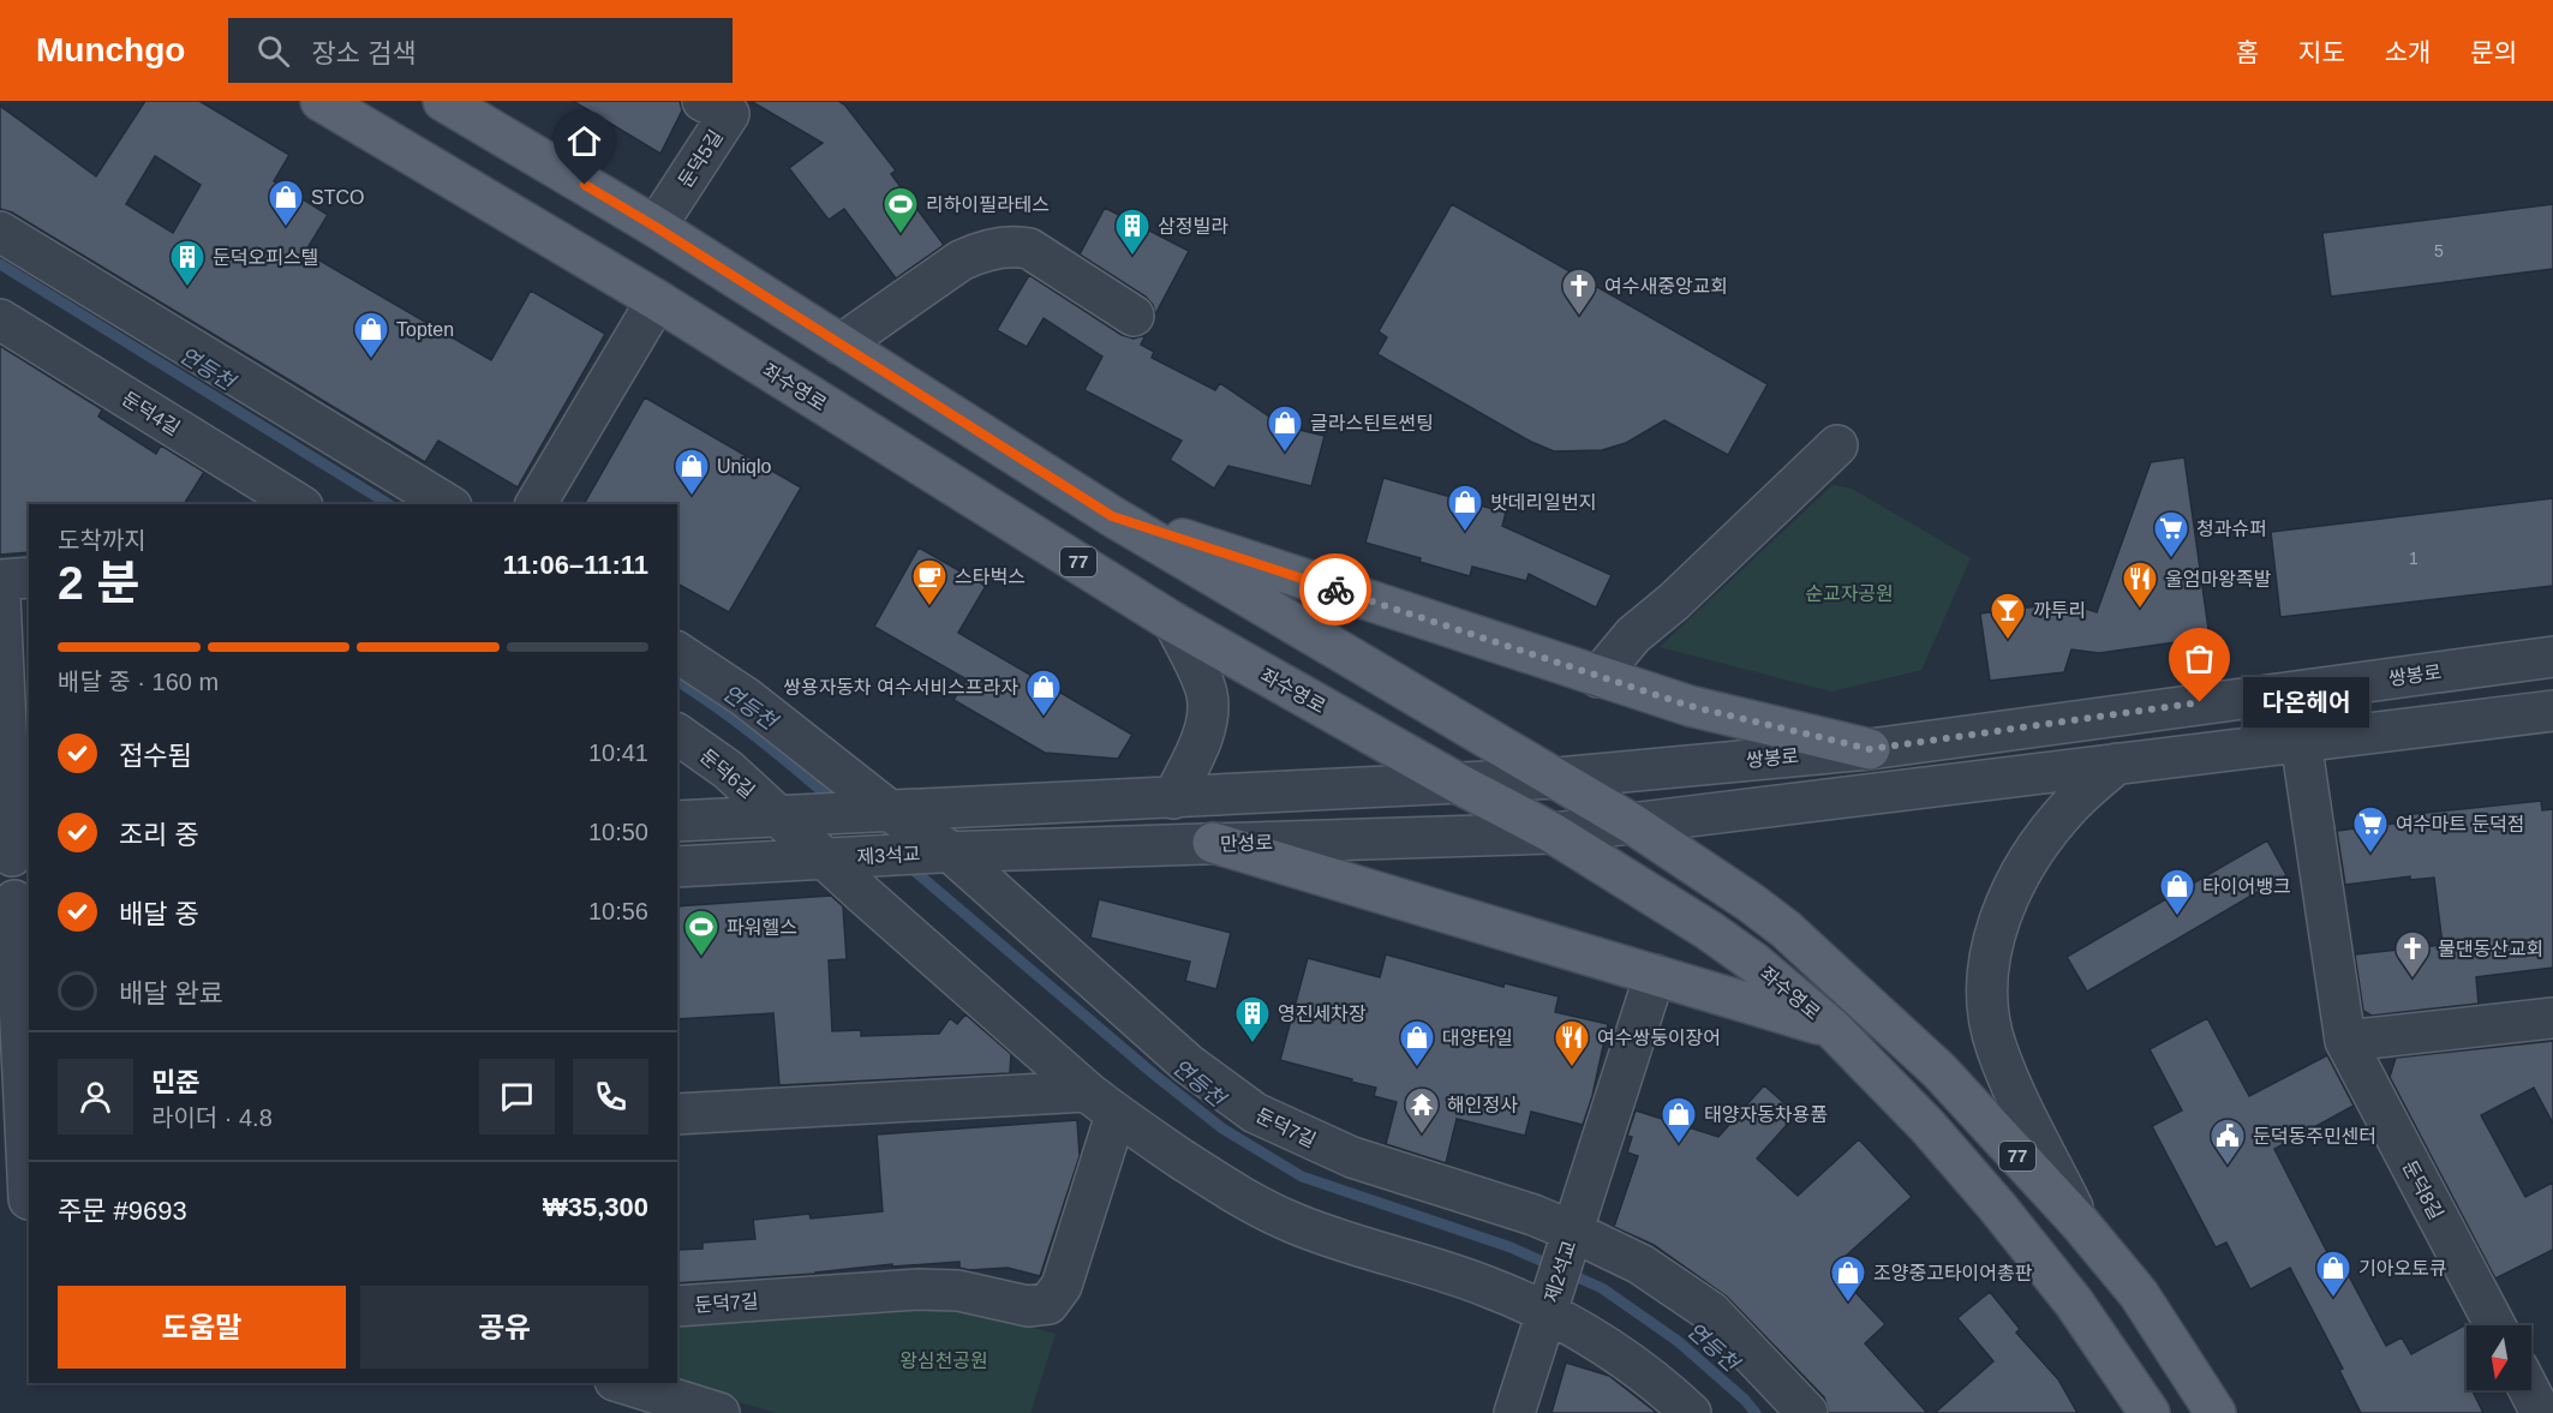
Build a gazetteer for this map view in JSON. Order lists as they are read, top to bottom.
{
  "streets": {
    "main road": ["좌수영로", "77"],
    "street": [
      "둔덕5길",
      "둔덕4길",
      "쌍봉로",
      "둔덕6길",
      "만성로",
      "제3석교",
      "둔덕7길",
      "둔덕8길",
      "제2석교"
    ]
  },
  "crossings": [
    ["둔덕5길", "77"],
    ["좌수영로", "쌍봉로"],
    ["좌수영로", "만성로"],
    ["77", "쌍봉로"],
    ["만성로", "제3석교"],
    ["만성로", "둔덕7길"],
    ["제3석교", "둔덕7길"],
    ["둔덕7길", "제2석교"]
  ],
  "water": ["연등천"],
  "parks": ["순교자공원", "왕심천공원"],
  "places": {
    "shop": [
      "STCO",
      "Topten",
      "글라스틴트썬팅",
      "Uniqlo",
      "밧데리일번지",
      "쌍용자동차 여수서비스프라자",
      "타이어뱅크",
      "대양타일",
      "태양자동차용품",
      "기아오토큐",
      "조양중고타이어총판"
    ],
    "sports": ["리하이필라테스", "파워헬스"],
    "building": ["삼정빌라", "둔덕오피스텔", "영진세차장"],
    "church": ["여수새중앙교회", "물댄동산교회"],
    "supermarket": ["청과슈퍼", "여수마트 둔덕점"],
    "cafe": ["스타벅스"],
    "restaurant": ["울엄마왕족발", "여수쌍둥이장어"],
    "bar": ["까투리"],
    "other": ["다온헤어"],
    "temple": ["해인정사"],
    "public building": ["둔덕동주민센터"]
  },
  "house_numbers": ["5", "1"],
  "north": "bottom",
  "page": {
    "header": "Munchgo",
    "search": "장소 검색",
    "nav": [
      "홈",
      "지도",
      "소개",
      "문의"
    ],
    "heading": ["2 분", "도착까지", "11:06–11:11"],
    "panel": [
      "민준",
      "라이더 · 4.8",
      "주문 #9693",
      "₩35,300"
    ],
    "bar": "배달 중 · 160 m",
    "bubble": "다온헤어",
    "list": [
      ["접수됨", "10:41"],
      ["조리 중", "10:50"],
      ["배달 중", "10:56"],
      "배달 완료"
    ],
    "buttons": ["도움말", "공유"]
  }
}
